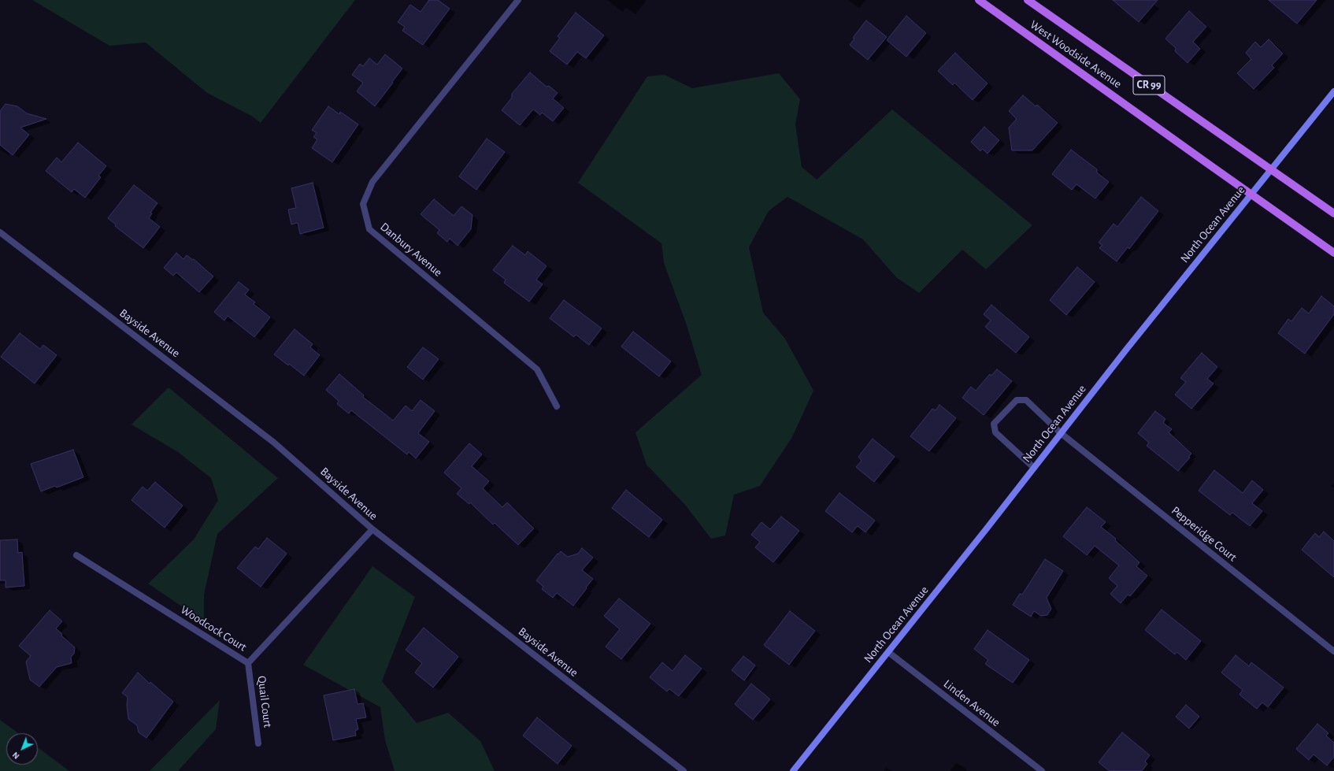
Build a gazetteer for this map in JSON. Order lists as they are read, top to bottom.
{
  "streets": {
    "main road": ["West Woodside Avenue", "CR 99", "North Ocean Avenue"],
    "street": [
      "Danbury Avenue",
      "Bayside Avenue",
      "Pepperidge Court",
      "Woodcock Court",
      "Quail Court",
      "Linden Avenue"
    ]
  },
  "crossings": [
    ["West Woodside Avenue", "CR 99"],
    ["West Woodside Avenue", "North Ocean Avenue"],
    ["CR 99", "North Ocean Avenue"],
    ["North Ocean Avenue", "Pepperidge Court"],
    ["North Ocean Avenue", "Linden Avenue"],
    ["Bayside Avenue", "Woodcock Court"],
    ["Woodcock Court", "Quail Court"]
  ],
  "north": "bottom left"
}
